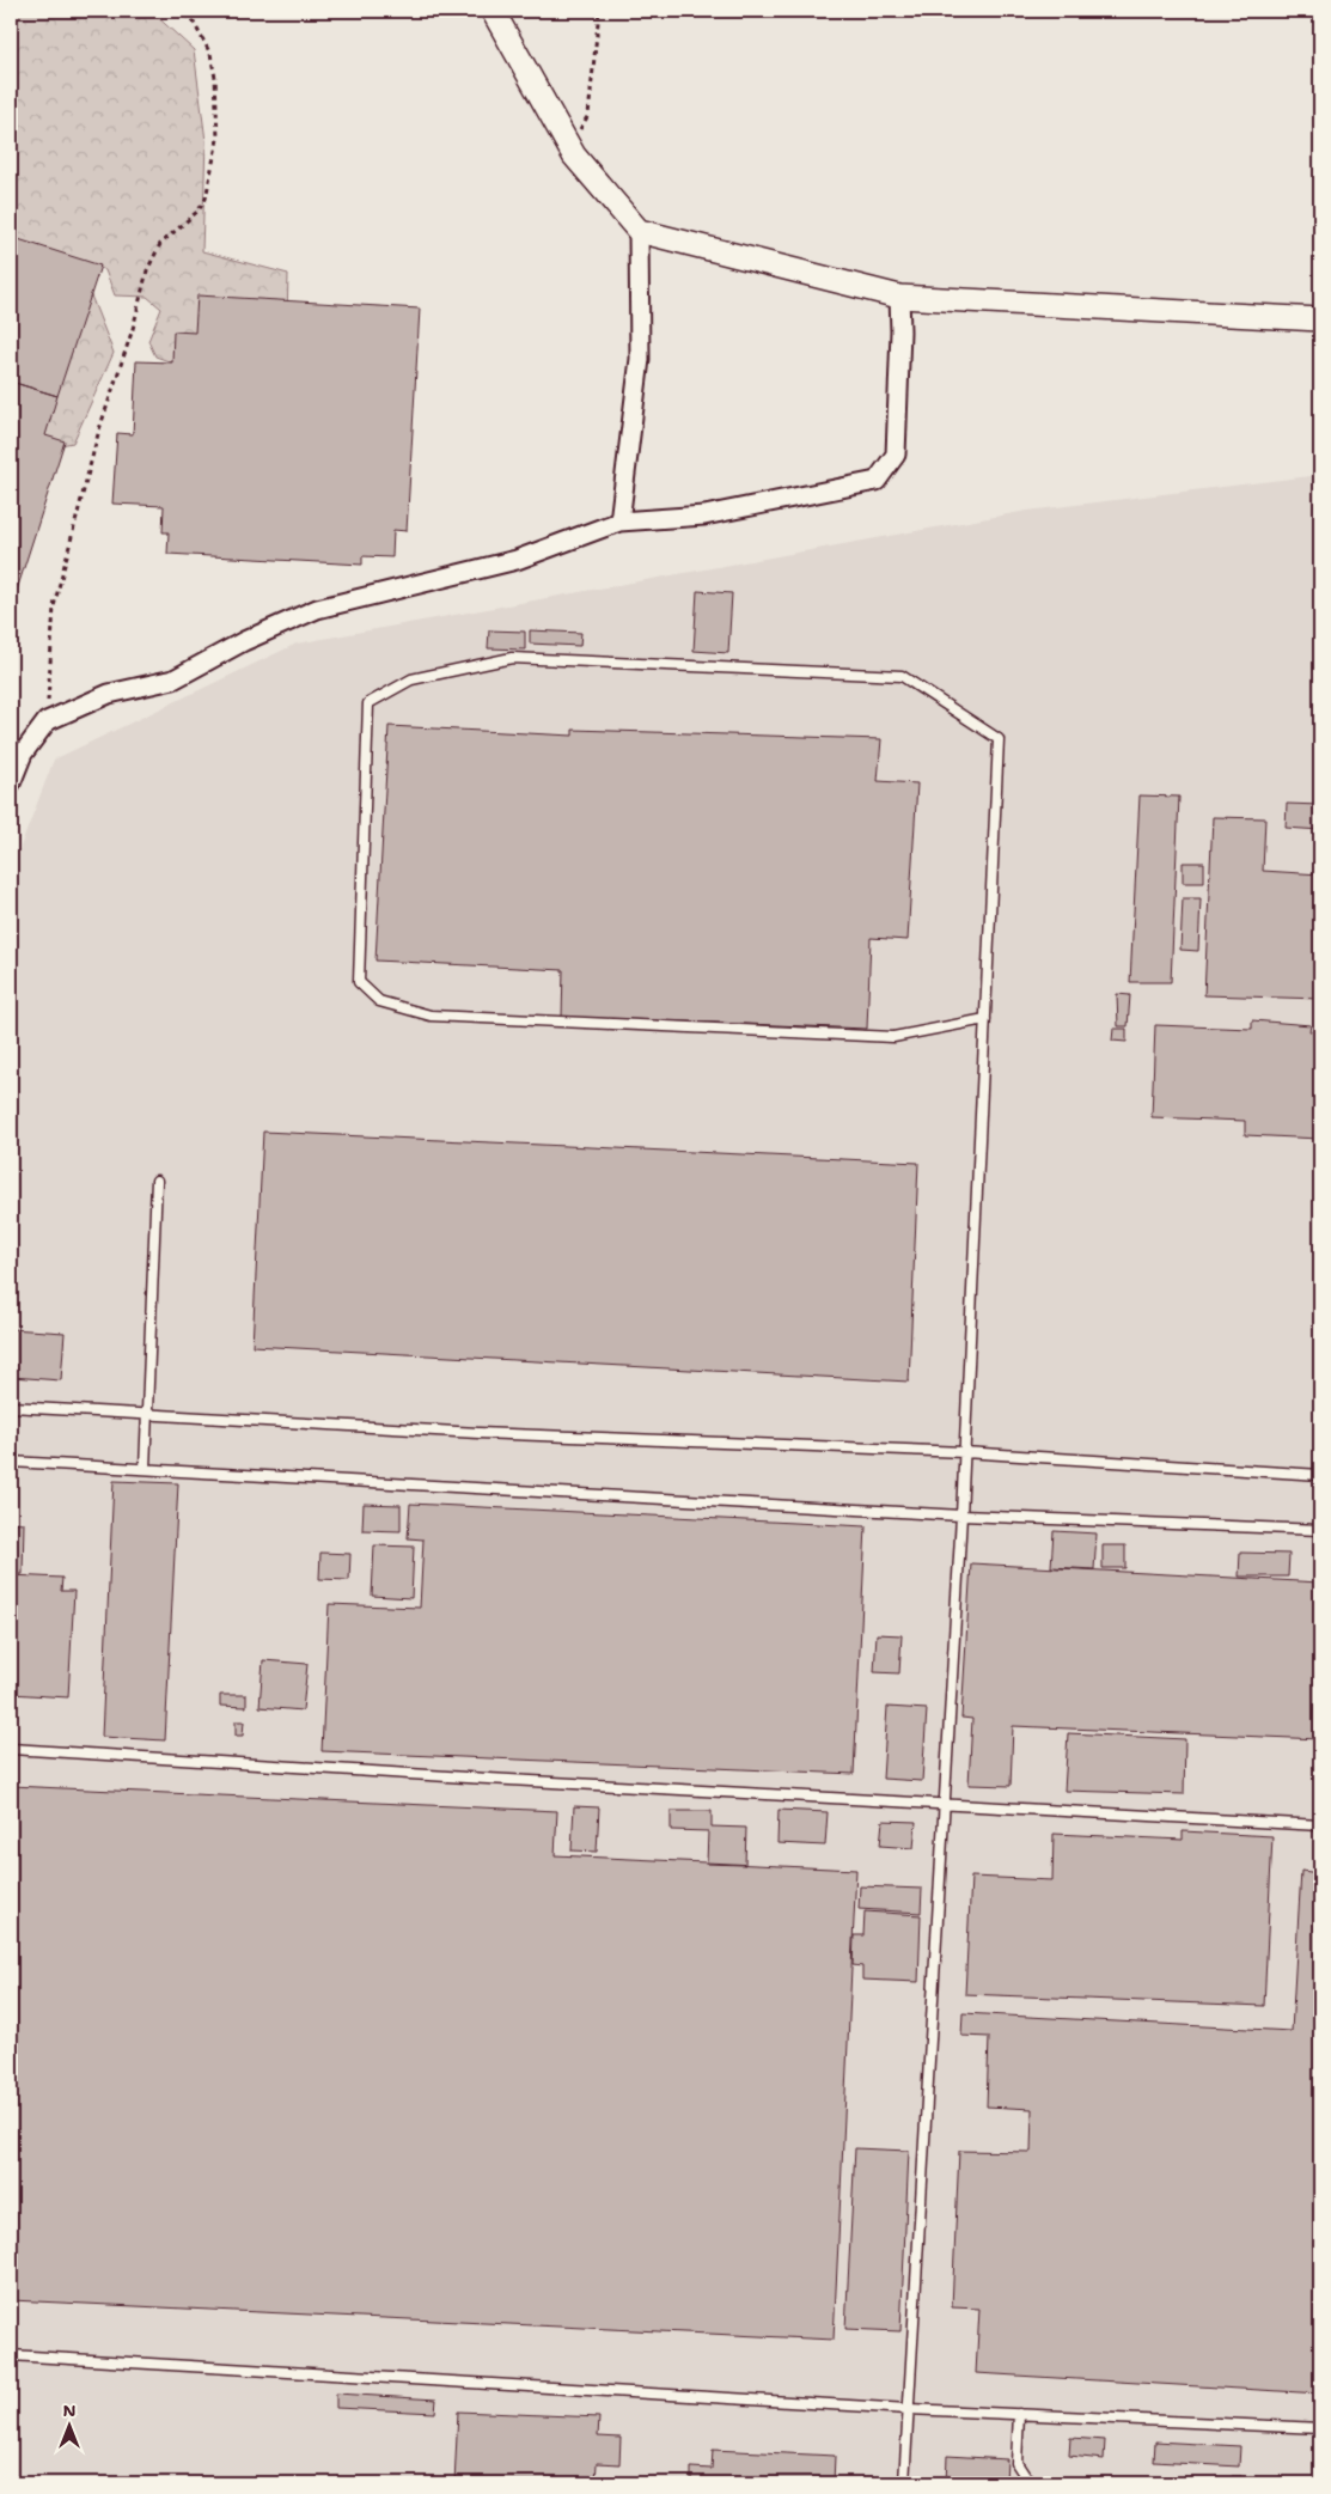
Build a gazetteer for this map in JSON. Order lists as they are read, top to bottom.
{
  "north": "top"
}
